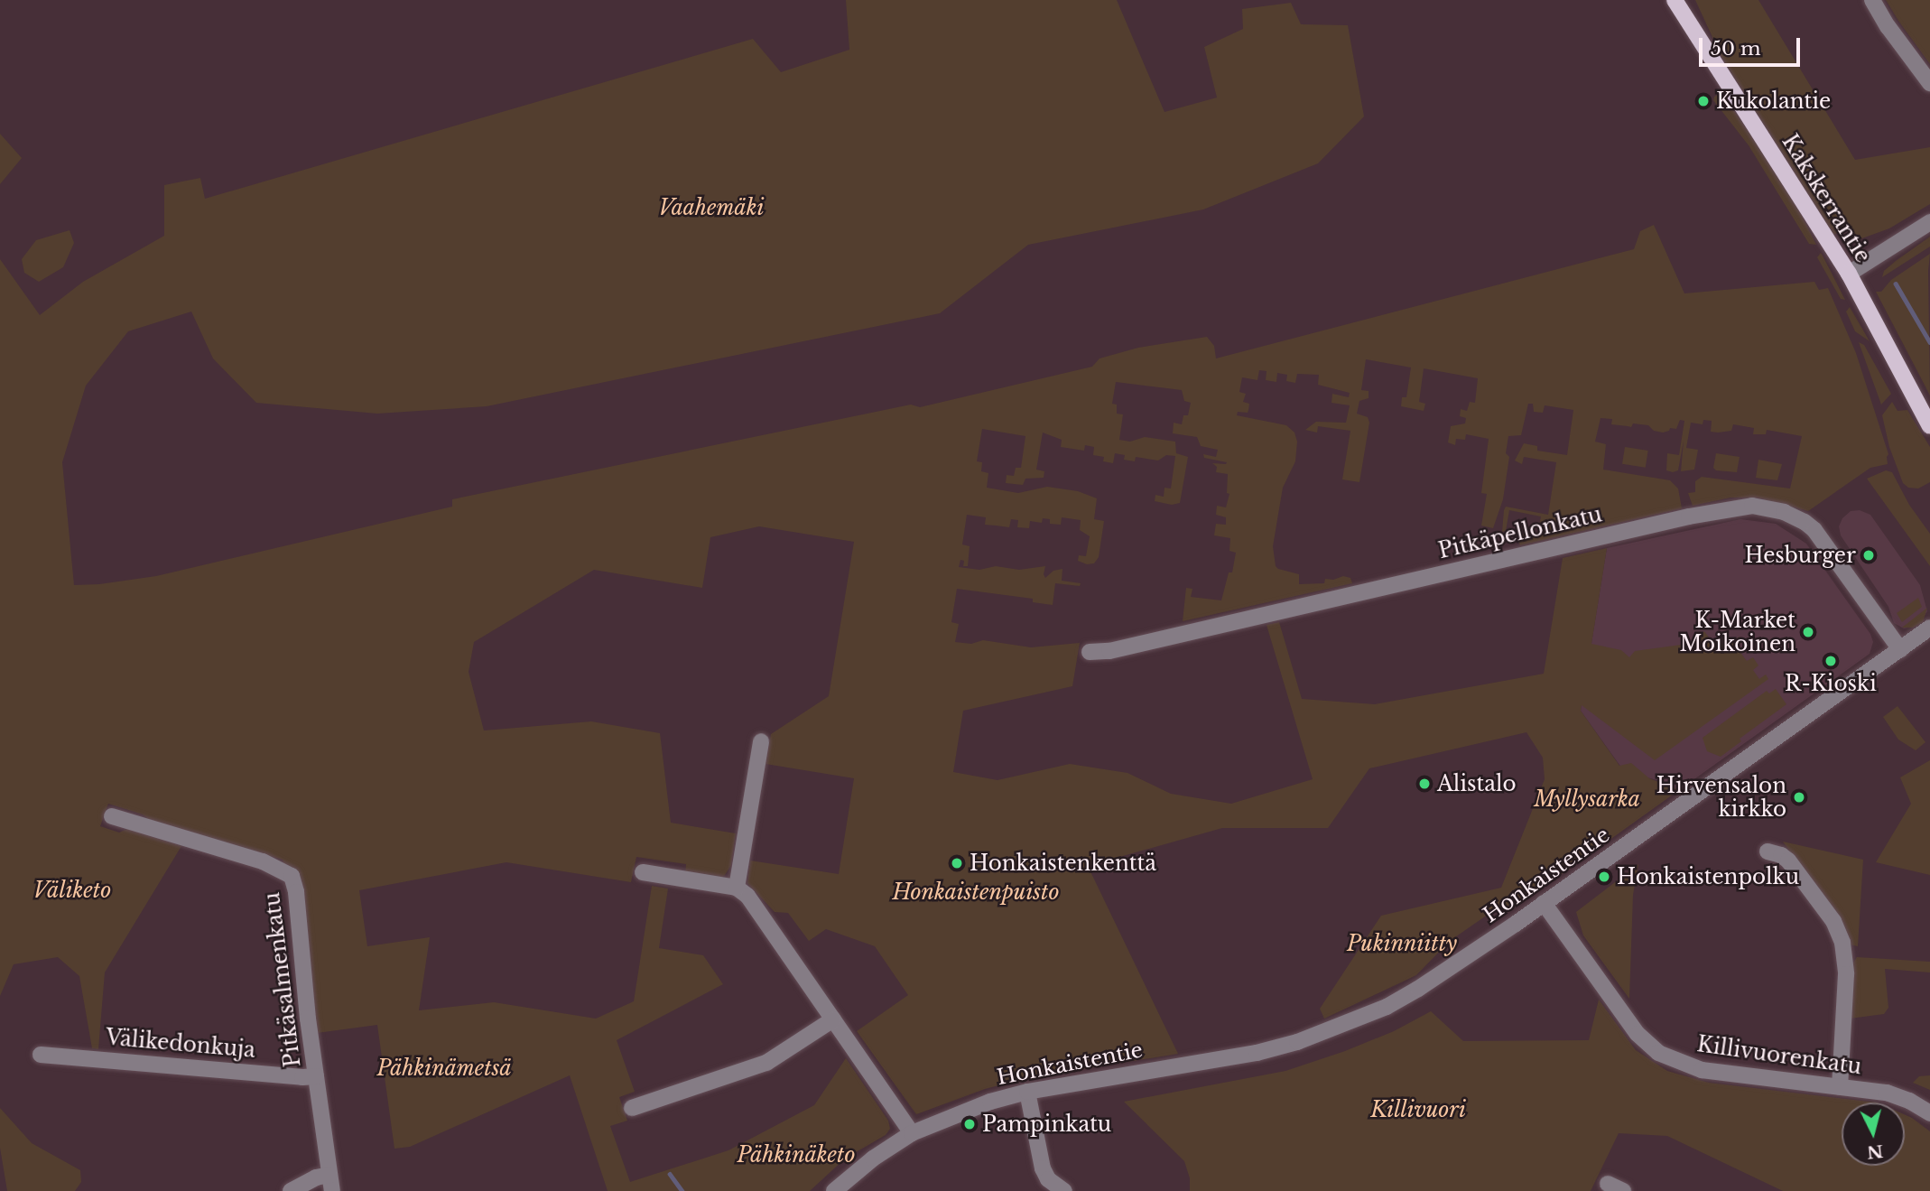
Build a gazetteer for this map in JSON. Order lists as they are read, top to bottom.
{
  "streets": {
    "main road": ["Kakskerrantie"],
    "street": [
      "Pitkäpellonkatu",
      "Honkaistentie",
      "Pitkäsalmenkatu",
      "Välikedonkuja",
      "Killivuorenkatu"
    ]
  },
  "crossings": [
    ["Pitkäpellonkatu", "Honkaistentie"],
    ["Honkaistentie", "Killivuorenkatu"],
    ["Pitkäsalmenkatu", "Välikedonkuja"]
  ],
  "parks": [
    "Vaahemäki",
    "Myllysarka",
    "Väliketo",
    "Honkaistenpuisto",
    "Pukinniitty",
    "Pähkinämetsä",
    "Killivuori",
    "Pähkinäketo"
  ],
  "places": [
    "Kukolantie",
    "Hesburger",
    "K-Market Moikoinen",
    "R-Kioski",
    "Alistalo",
    "Hirvensalon kirkko",
    "Honkaistenkenttä",
    "Honkaistenpolku",
    "Pampinkatu"
  ],
  "scale_bar": "50 m",
  "north": "bottom"
}
